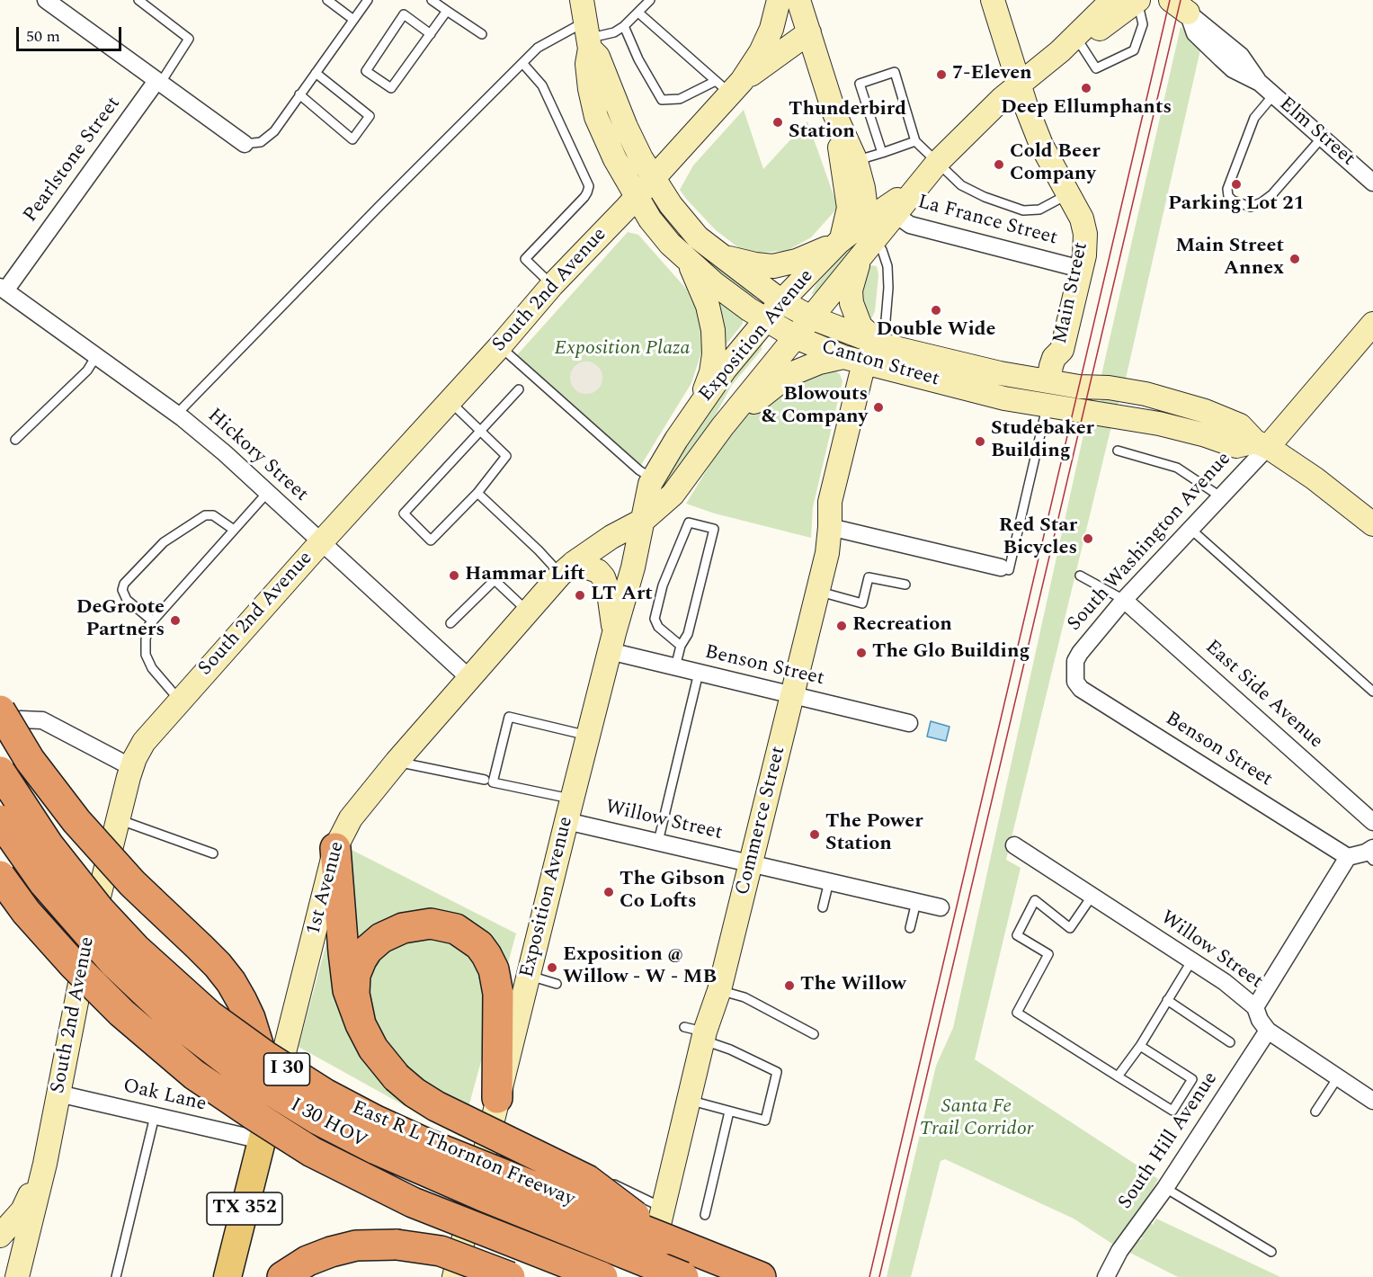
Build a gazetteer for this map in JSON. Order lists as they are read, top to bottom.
{
  "streets": {
    "highway": ["I 30", "I 30 HOV", "East R L Thornton Freeway"],
    "main road": [
      "South 2nd Avenue",
      "Main Street",
      "Exposition Avenue",
      "Canton Street",
      "Commerce Street",
      "1st Avenue",
      "TX 352"
    ],
    "street": [
      "Elm Street",
      "Pearlstone Street",
      "La France Street",
      "Hickory Street",
      "South Washington Avenue",
      "Benson Street",
      "East Side Avenue",
      "Willow Street",
      "Oak Lane",
      "South Hill Avenue"
    ]
  },
  "crossings": [
    ["Pearlstone Street", "Hickory Street"],
    ["La France Street", "Main Street"],
    ["La France Street", "Exposition Avenue"],
    ["South 2nd Avenue", "Canton Street"],
    ["South 2nd Avenue", "Hickory Street"],
    ["South 2nd Avenue", "Oak Lane"],
    ["Main Street", "Exposition Avenue"],
    ["Main Street", "Canton Street"],
    ["Exposition Avenue", "Canton Street"],
    ["Exposition Avenue", "Benson Street"],
    ["Exposition Avenue", "Willow Street"],
    ["Exposition Avenue", "1st Avenue"],
    ["Canton Street", "Commerce Street"],
    ["Hickory Street", "1st Avenue"],
    ["South Washington Avenue", "Benson Street"],
    ["South Washington Avenue", "East Side Avenue"],
    ["Benson Street", "Commerce Street"],
    ["Willow Street", "Commerce Street"],
    ["Willow Street", "South Hill Avenue"],
    ["Commerce Street", "I 30 HOV"],
    ["1st Avenue", "Oak Lane"]
  ],
  "parks": ["Exposition Plaza", "Santa Fe Trail Corridor"],
  "places": [
    "7-Eleven",
    "Deep Ellumphants",
    "Thunderbird Station",
    "Cold Beer Company",
    "Parking Lot 21",
    "Main Street Annex",
    "Double Wide",
    "Blowouts & Company",
    "Studebaker Building",
    "Red Star Bicycles",
    "Hammar Lift",
    "LT Art",
    "DeGroote Partners",
    "Recreation",
    "The Glo Building",
    "The Power Station",
    "The Gibson Co Lofts",
    "Exposition @ Willow - W - MB",
    "The Willow"
  ],
  "scale_bar": "50 m"
}
